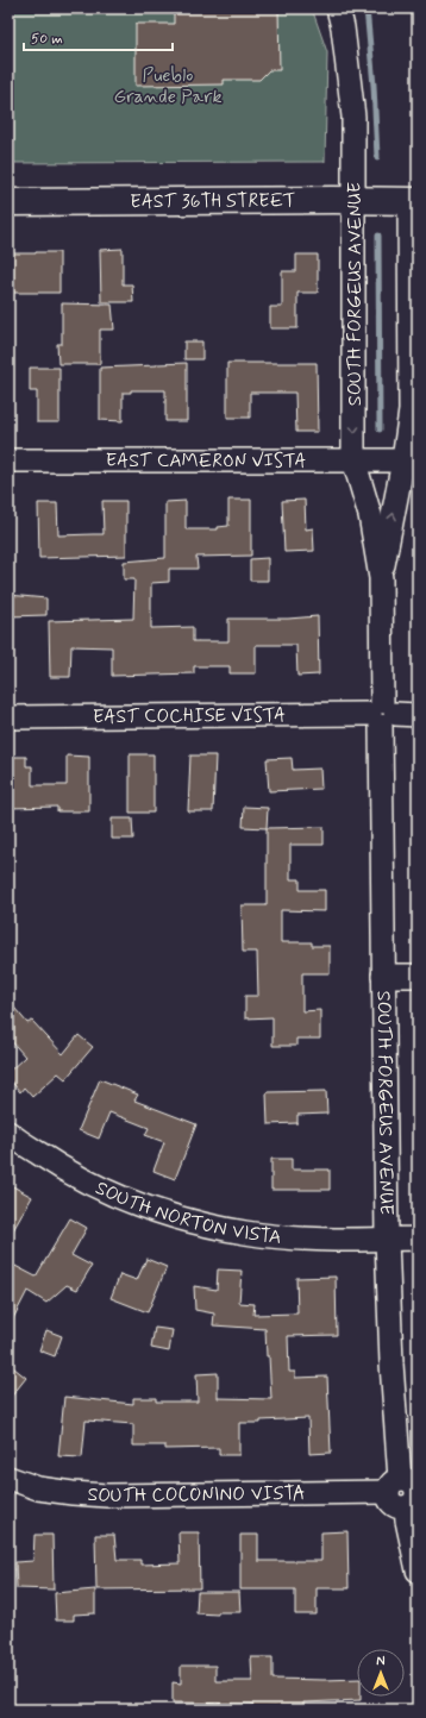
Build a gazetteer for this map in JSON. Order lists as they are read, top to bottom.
{
  "streets": {
    "main road": ["EAST 36TH STREET"],
    "street": [
      "SOUTH FORGEUS AVENUE",
      "EAST CAMERON VISTA",
      "EAST COCHISE VISTA",
      "SOUTH NORTON VISTA",
      "SOUTH COCONINO VISTA"
    ]
  },
  "crossings": [
    ["EAST 36TH STREET", "SOUTH FORGEUS AVENUE"],
    ["SOUTH FORGEUS AVENUE", "EAST CAMERON VISTA"],
    ["SOUTH FORGEUS AVENUE", "EAST COCHISE VISTA"],
    ["SOUTH FORGEUS AVENUE", "SOUTH NORTON VISTA"],
    ["SOUTH FORGEUS AVENUE", "SOUTH COCONINO VISTA"]
  ],
  "parks": ["Pueblo Grande Park"],
  "scale_bar": "50 m",
  "north": "top"
}
